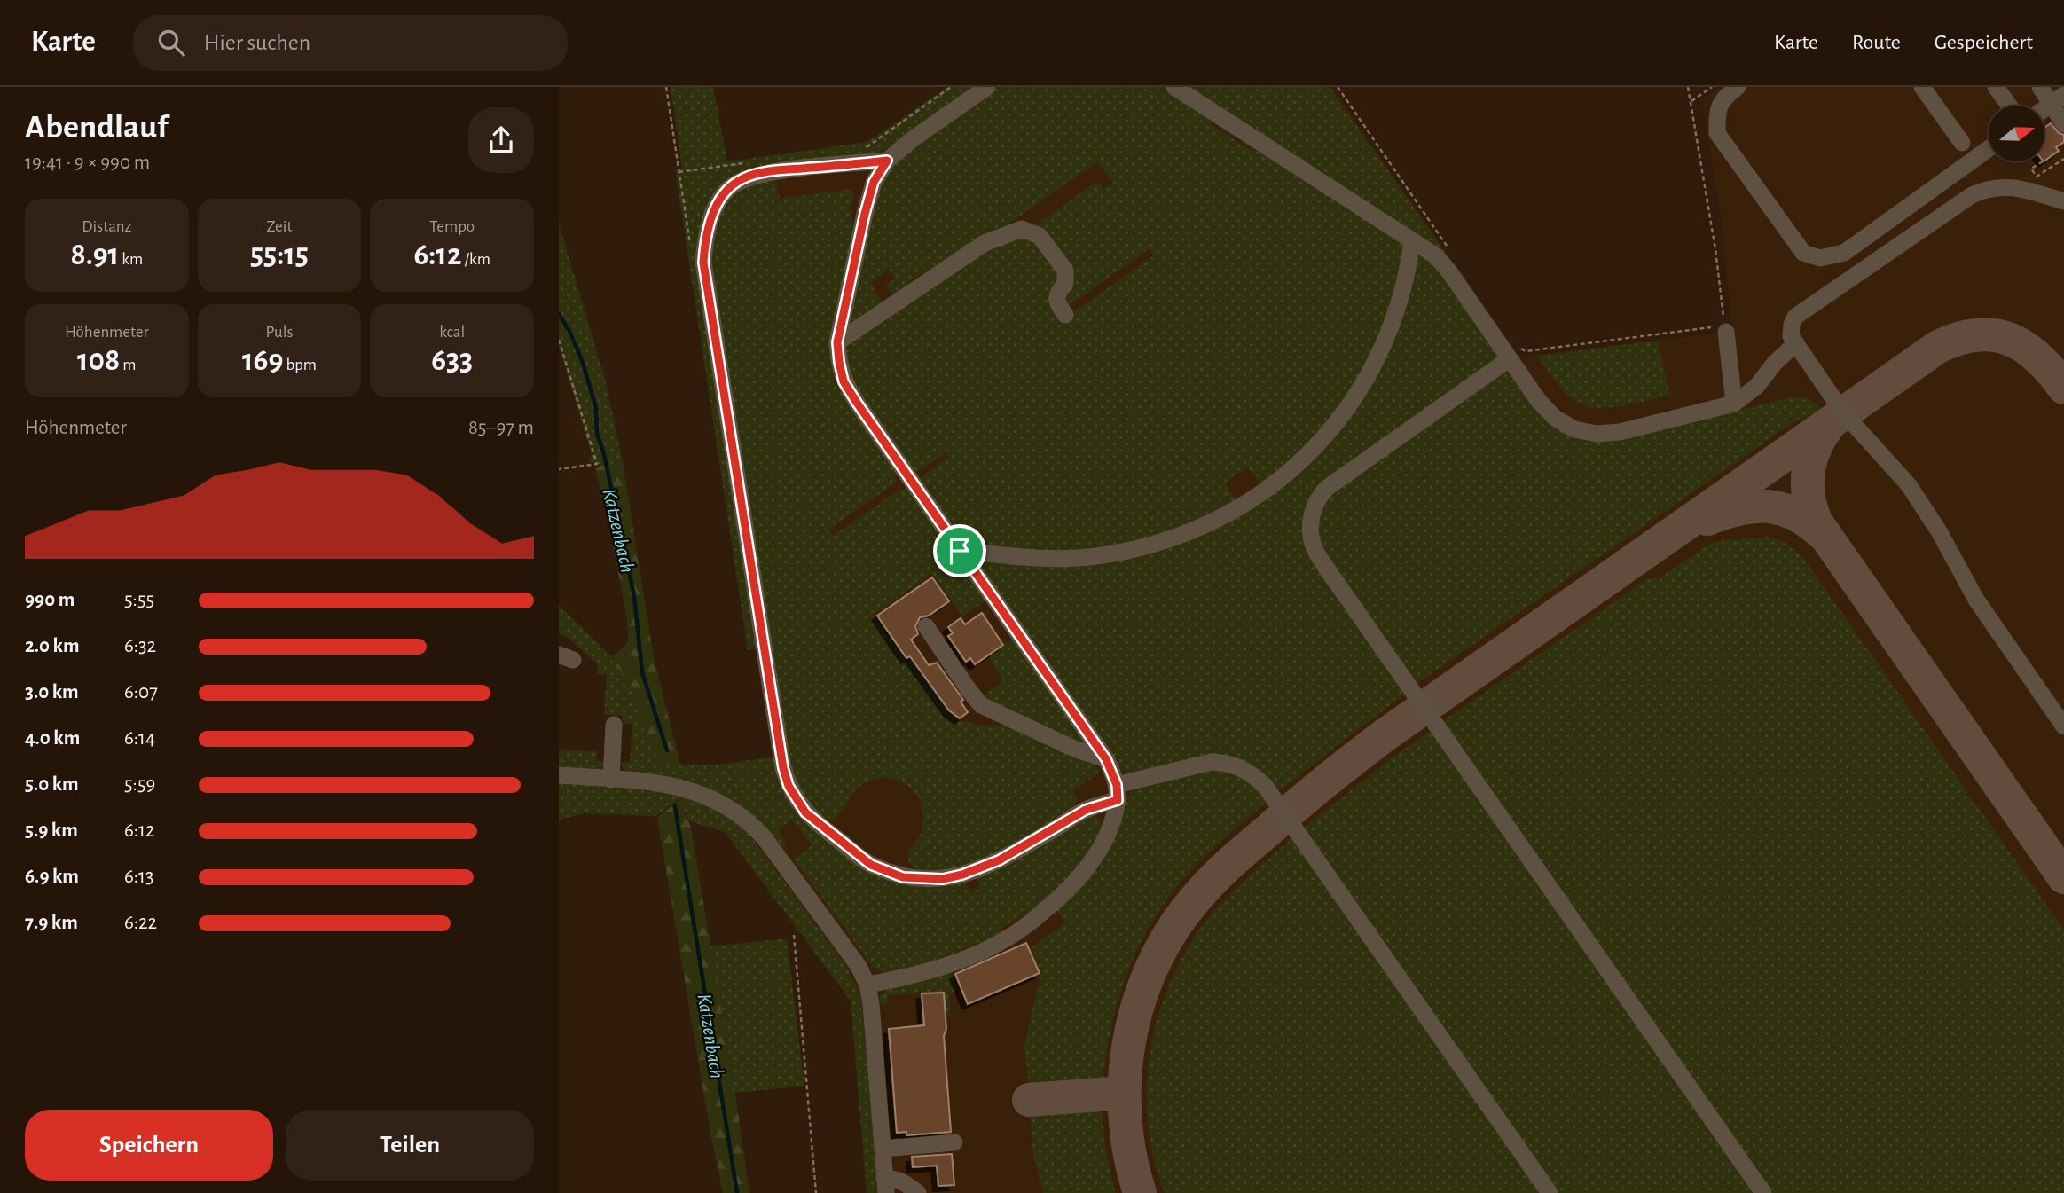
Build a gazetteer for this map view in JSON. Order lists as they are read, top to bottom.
{
  "water": ["Katzenbach"],
  "north": "right",
  "page": {
    "header": "Karte",
    "search": "Hier suchen",
    "nav": ["Karte", "Route", "Gespeichert"],
    "heading": ["Abendlauf", "19:41 · 9 × 990 m"],
    "stats": [
      ["Distanz", "8.91 km"],
      ["Zeit", "55:15"],
      ["Tempo", "6:12 /km"],
      ["Höhenmeter", "108 m"],
      ["Puls", "169 bpm"],
      ["kcal", "633"]
    ],
    "chart": ["Höhenmeter", "85–97 m"],
    "list": [
      {
        "name": "990 m",
        "note": "5:55"
      },
      {
        "name": "2.0 km",
        "note": "6:32"
      },
      {
        "name": "3.0 km",
        "note": "6:07"
      },
      {
        "name": "4.0 km",
        "note": "6:14"
      },
      {
        "name": "5.0 km",
        "note": "5:59"
      },
      {
        "name": "5.9 km",
        "note": "6:12"
      },
      {
        "name": "6.9 km",
        "note": "6:13"
      },
      {
        "name": "7.9 km",
        "note": "6:22"
      }
    ],
    "buttons": ["Speichern", "Teilen"]
  }
}
